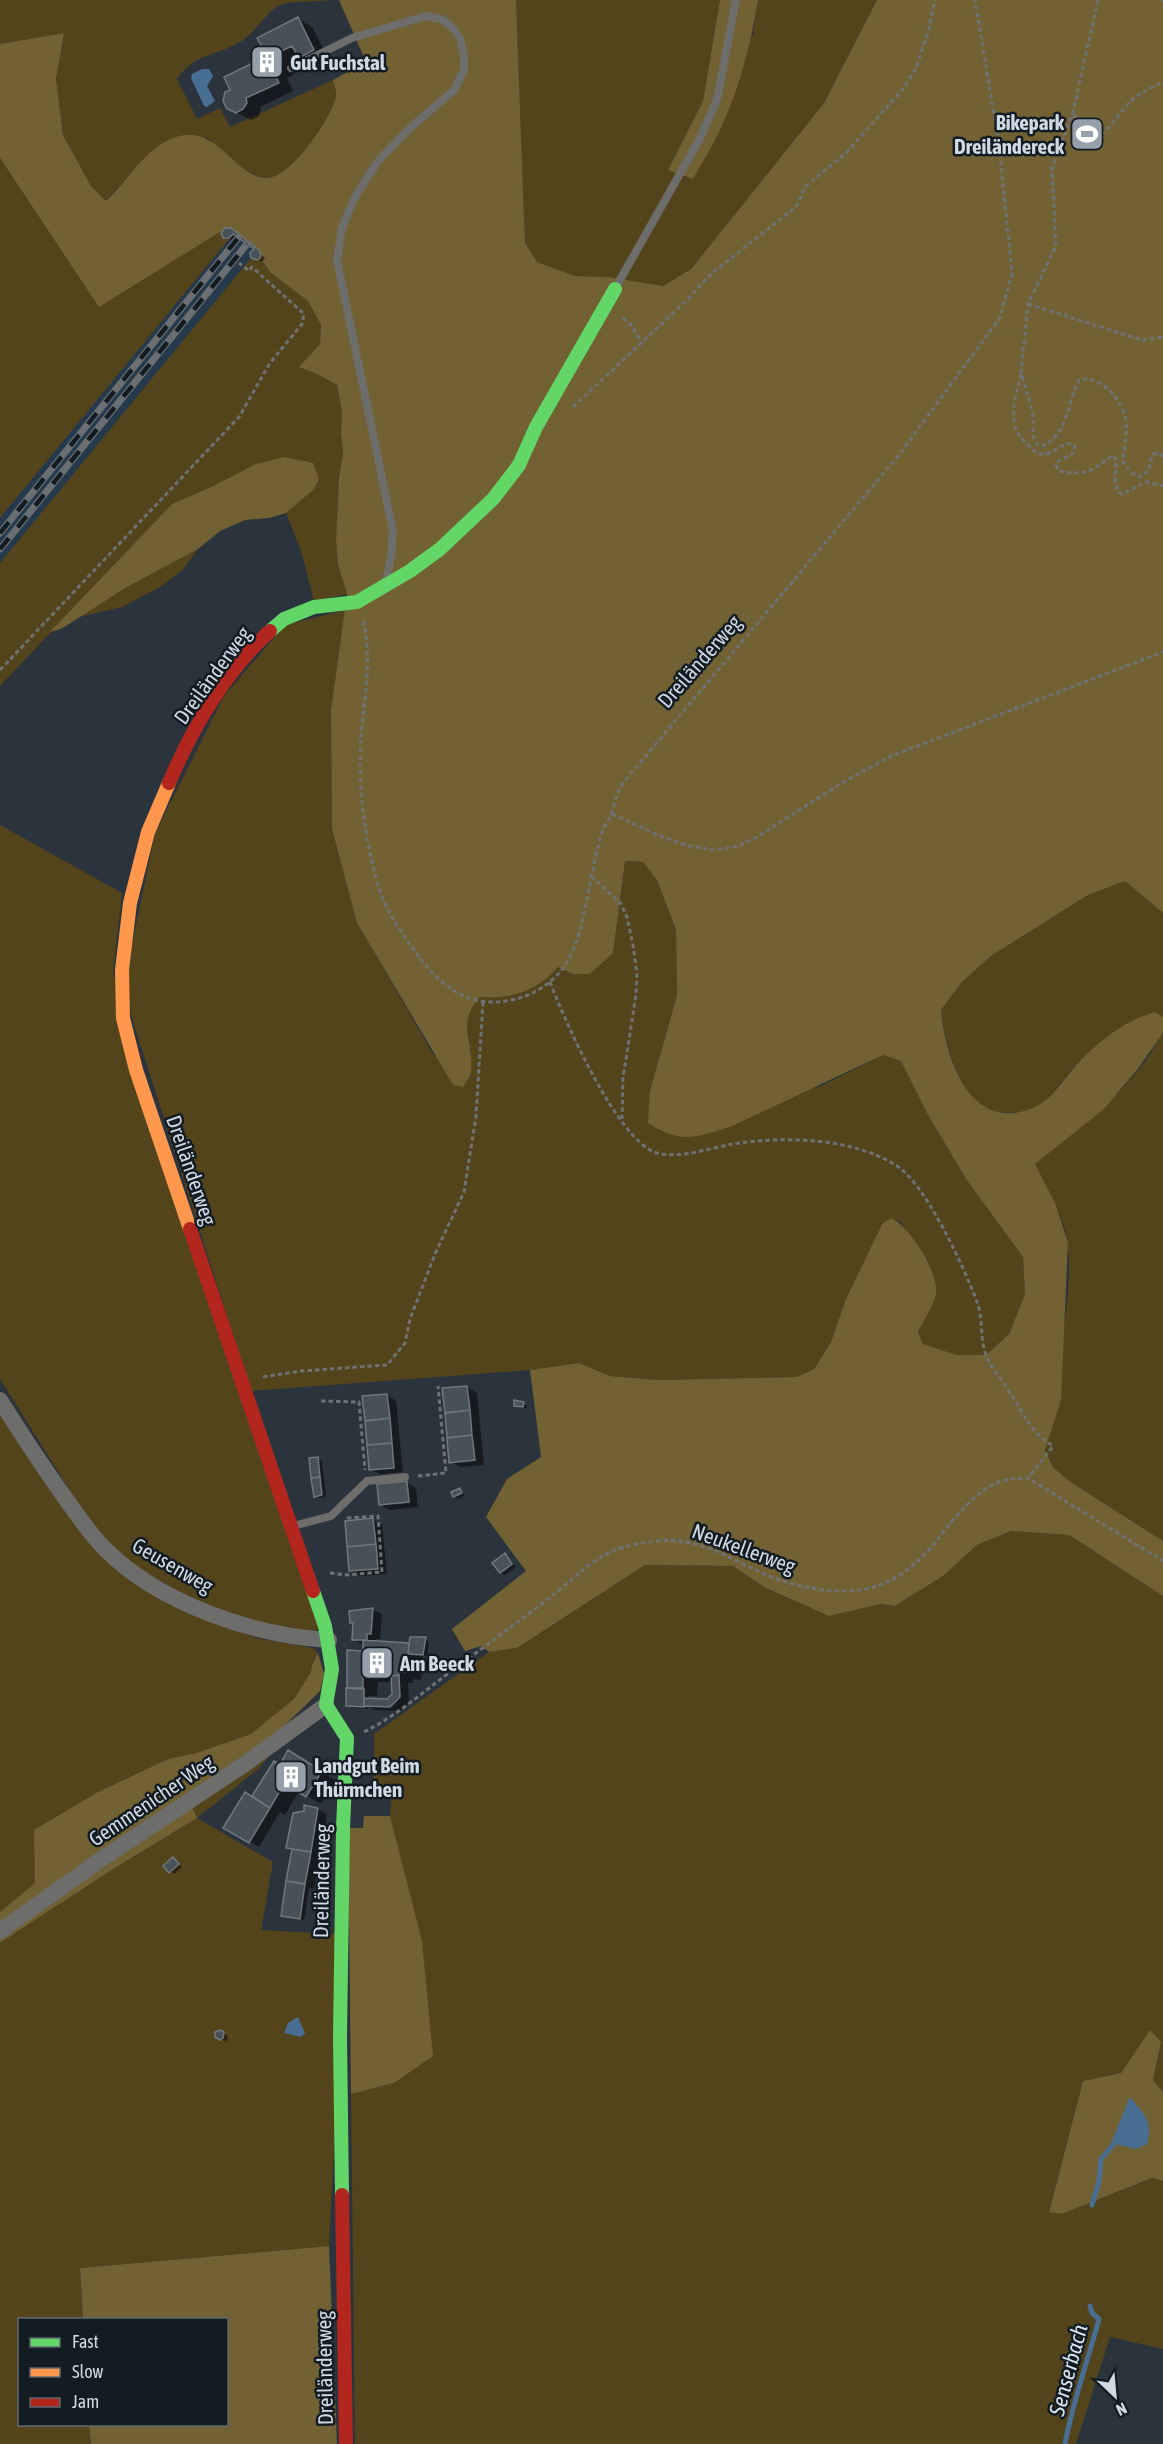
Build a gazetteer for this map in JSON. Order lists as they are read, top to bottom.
{
  "streets": {
    "street": ["Dreiländerweg", "Geusenweg", "Gemmenicher Weg"],
    "path": ["Neukellerweg"]
  },
  "crossings": [
    ["Dreiländerweg", "Neukellerweg"],
    ["Dreiländerweg", "Geusenweg"],
    ["Dreiländerweg", "Gemmenicher Weg"]
  ],
  "water": ["Senserbach"],
  "places": {
    "building": ["Gut Fuchstal", "Am Beeck", "Landgut Beim Thürmchen"],
    "sports": ["Bikepark Dreiländereck"]
  },
  "legend": ["Fast", "Slow", "Jam"],
  "north": "bottom right"
}
